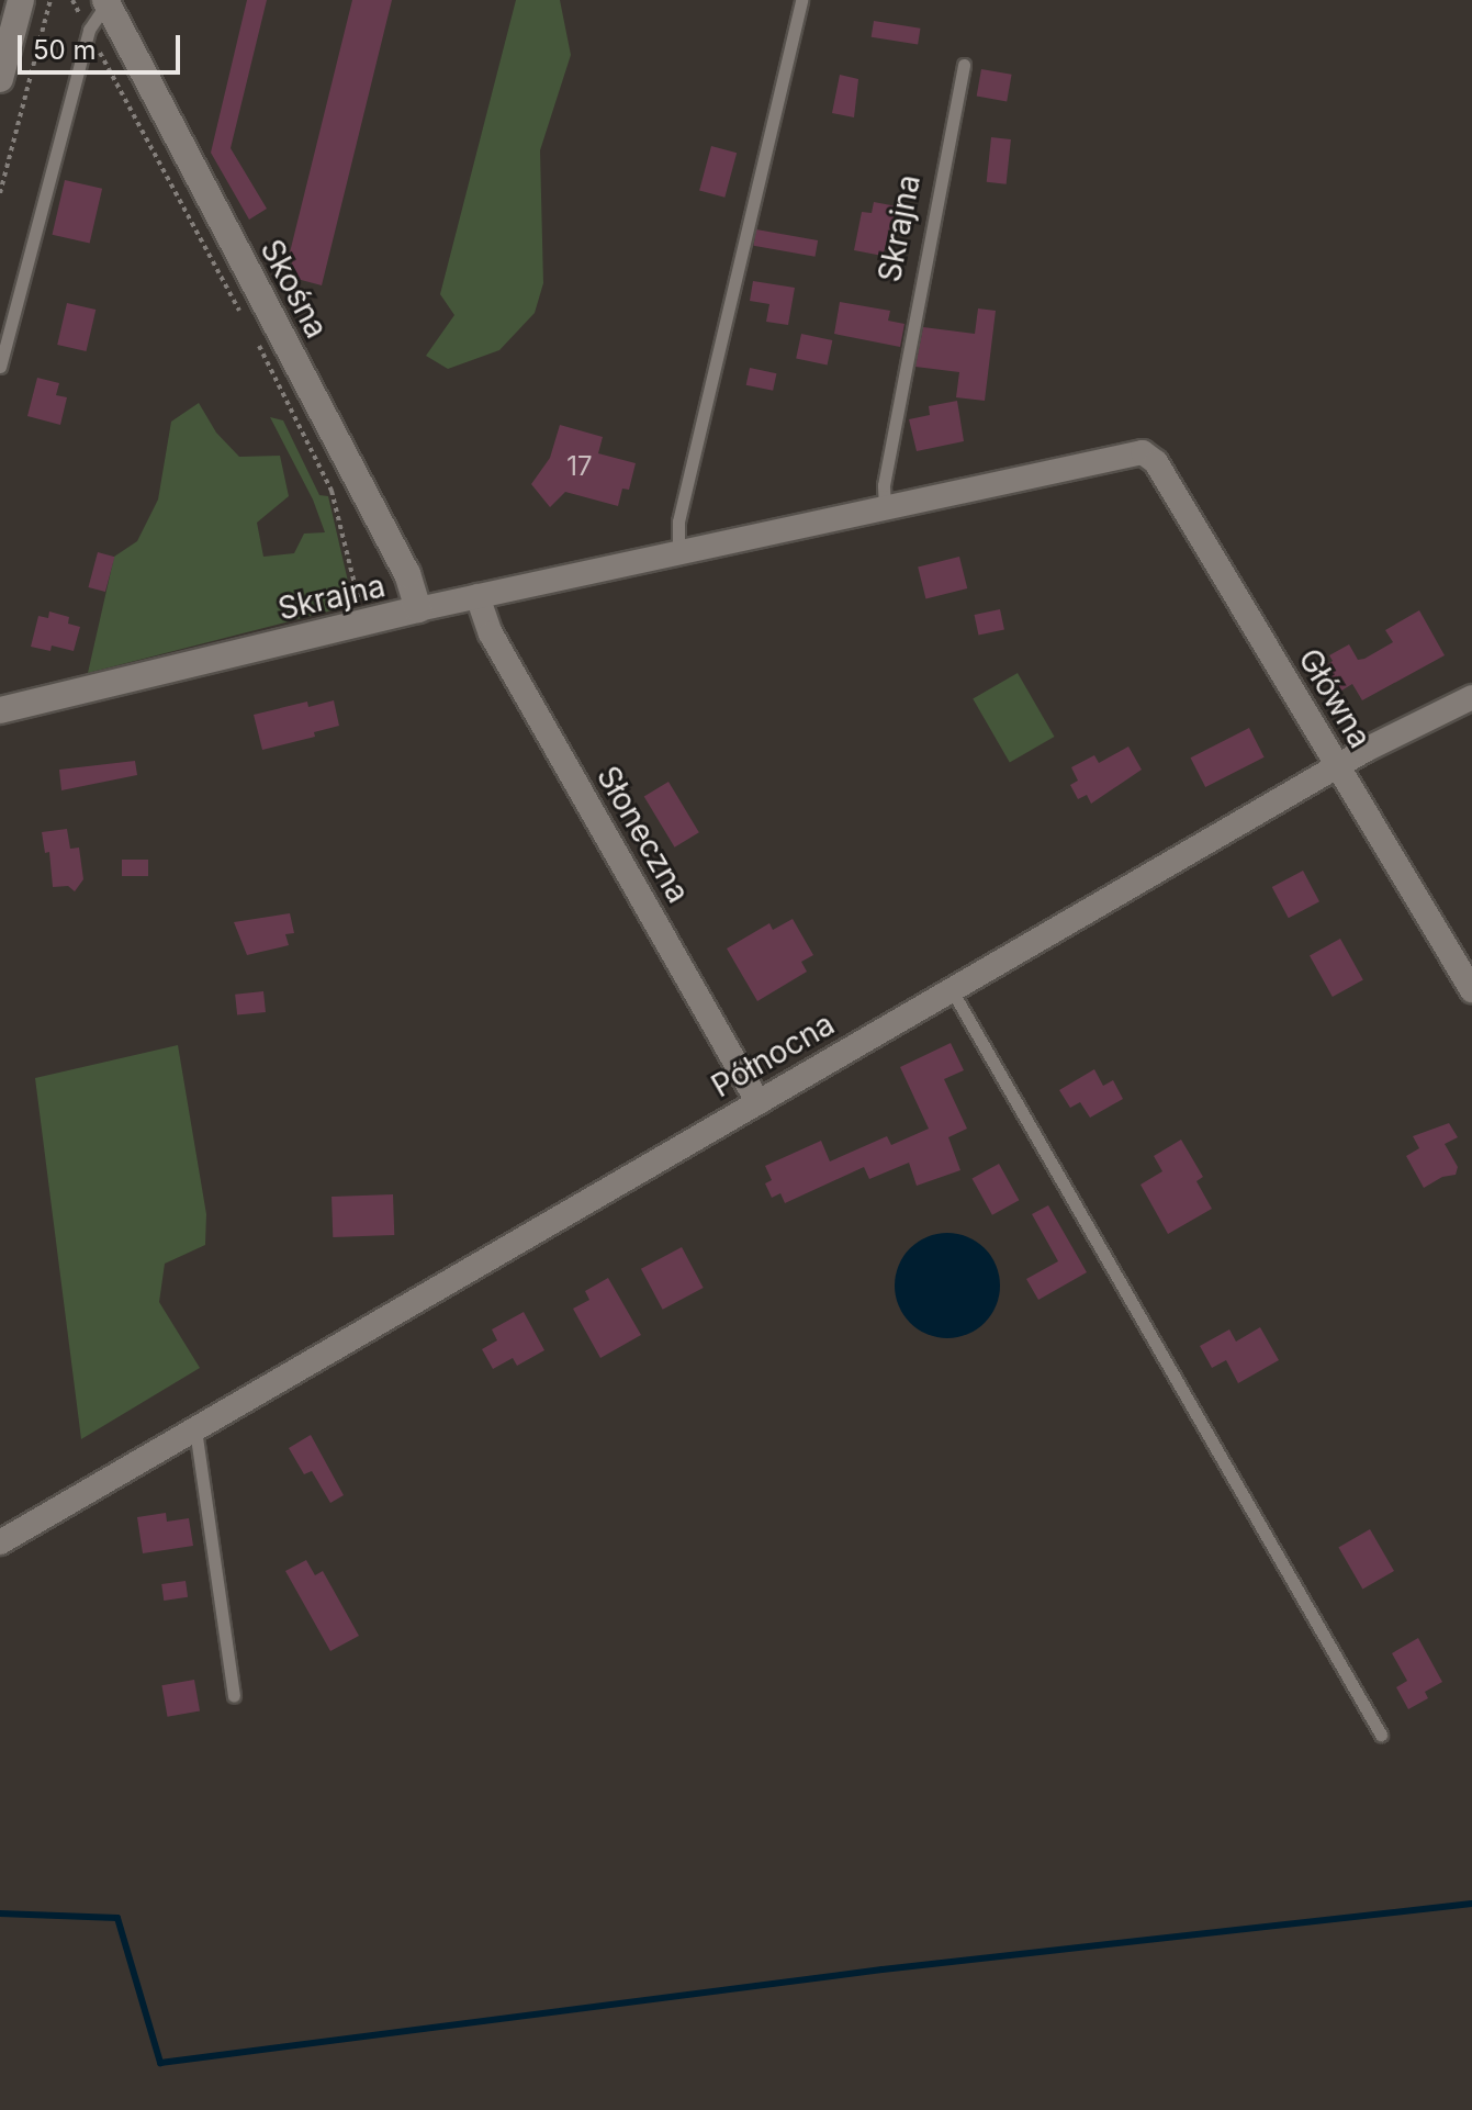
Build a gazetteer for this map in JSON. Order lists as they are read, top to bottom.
{
  "streets": {
    "street": [
      "Skrajna",
      "Skośna",
      "Główna",
      "Słoneczna",
      "Północna"
    ]
  },
  "crossings": [
    ["Skrajna", "Skośna"],
    ["Skrajna", "Główna"],
    ["Skrajna", "Słoneczna"],
    ["Główna", "Północna"],
    ["Słoneczna", "Północna"]
  ],
  "house_numbers": ["17"],
  "scale_bar": "50 m"
}
